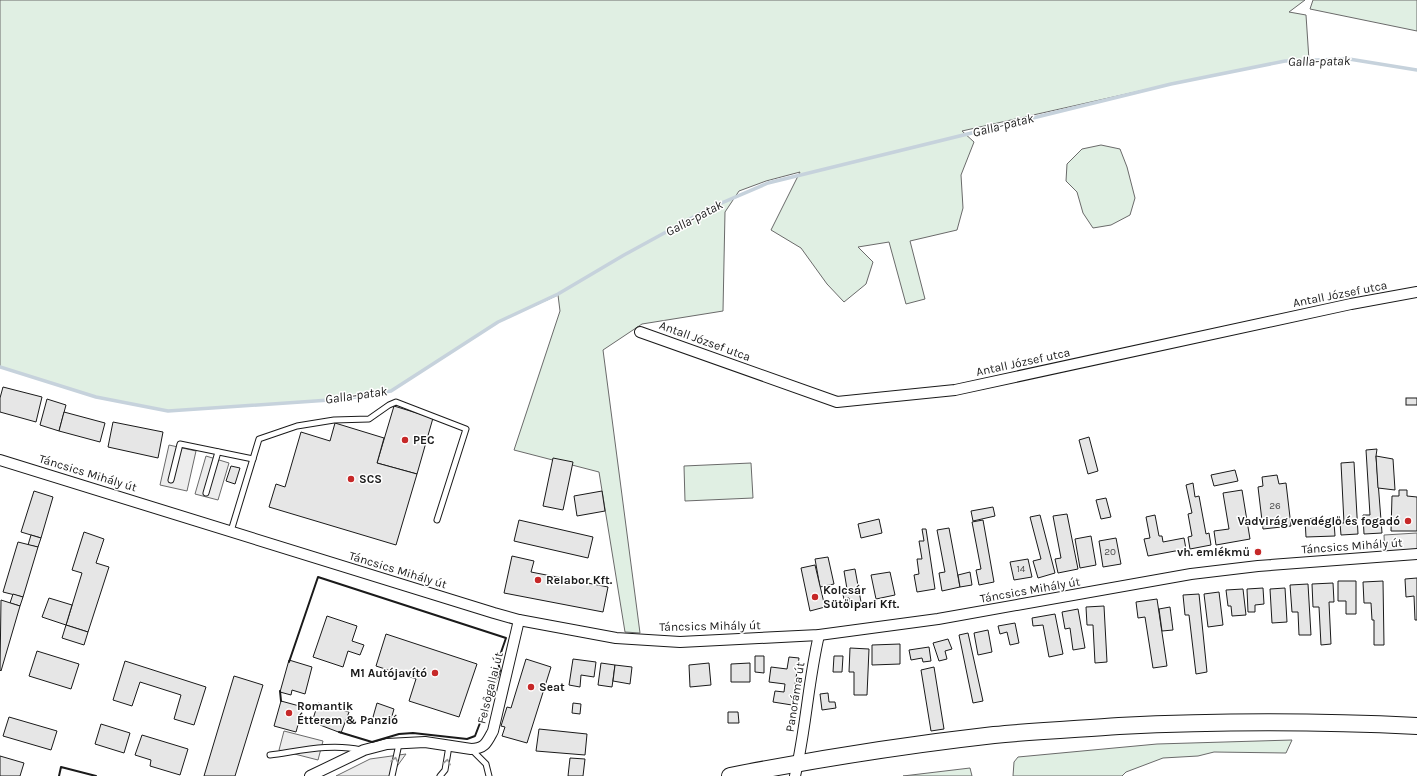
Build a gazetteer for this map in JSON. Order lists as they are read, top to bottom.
{
  "streets": {
    "street": [
      "Antall József utca",
      "Táncsics Mihály út",
      "Felsőgallai út",
      "Panoráma út"
    ]
  },
  "crossings": [
    ["Táncsics Mihály út", "Felsőgallai út"],
    ["Táncsics Mihály út", "Panoráma út"]
  ],
  "water": ["Galla-patak"],
  "places": [
    "PEC",
    "SCS",
    "Vadvirág vendéglő és fogadó",
    "vh. emlékmű",
    "Relabor Kft.",
    "Kolcsár Sütőipari Kft.",
    "M1 Autójavító",
    "Seat",
    "Romantik Étterem & Panzió"
  ],
  "house_numbers": ["26", "20", "14"]
}
